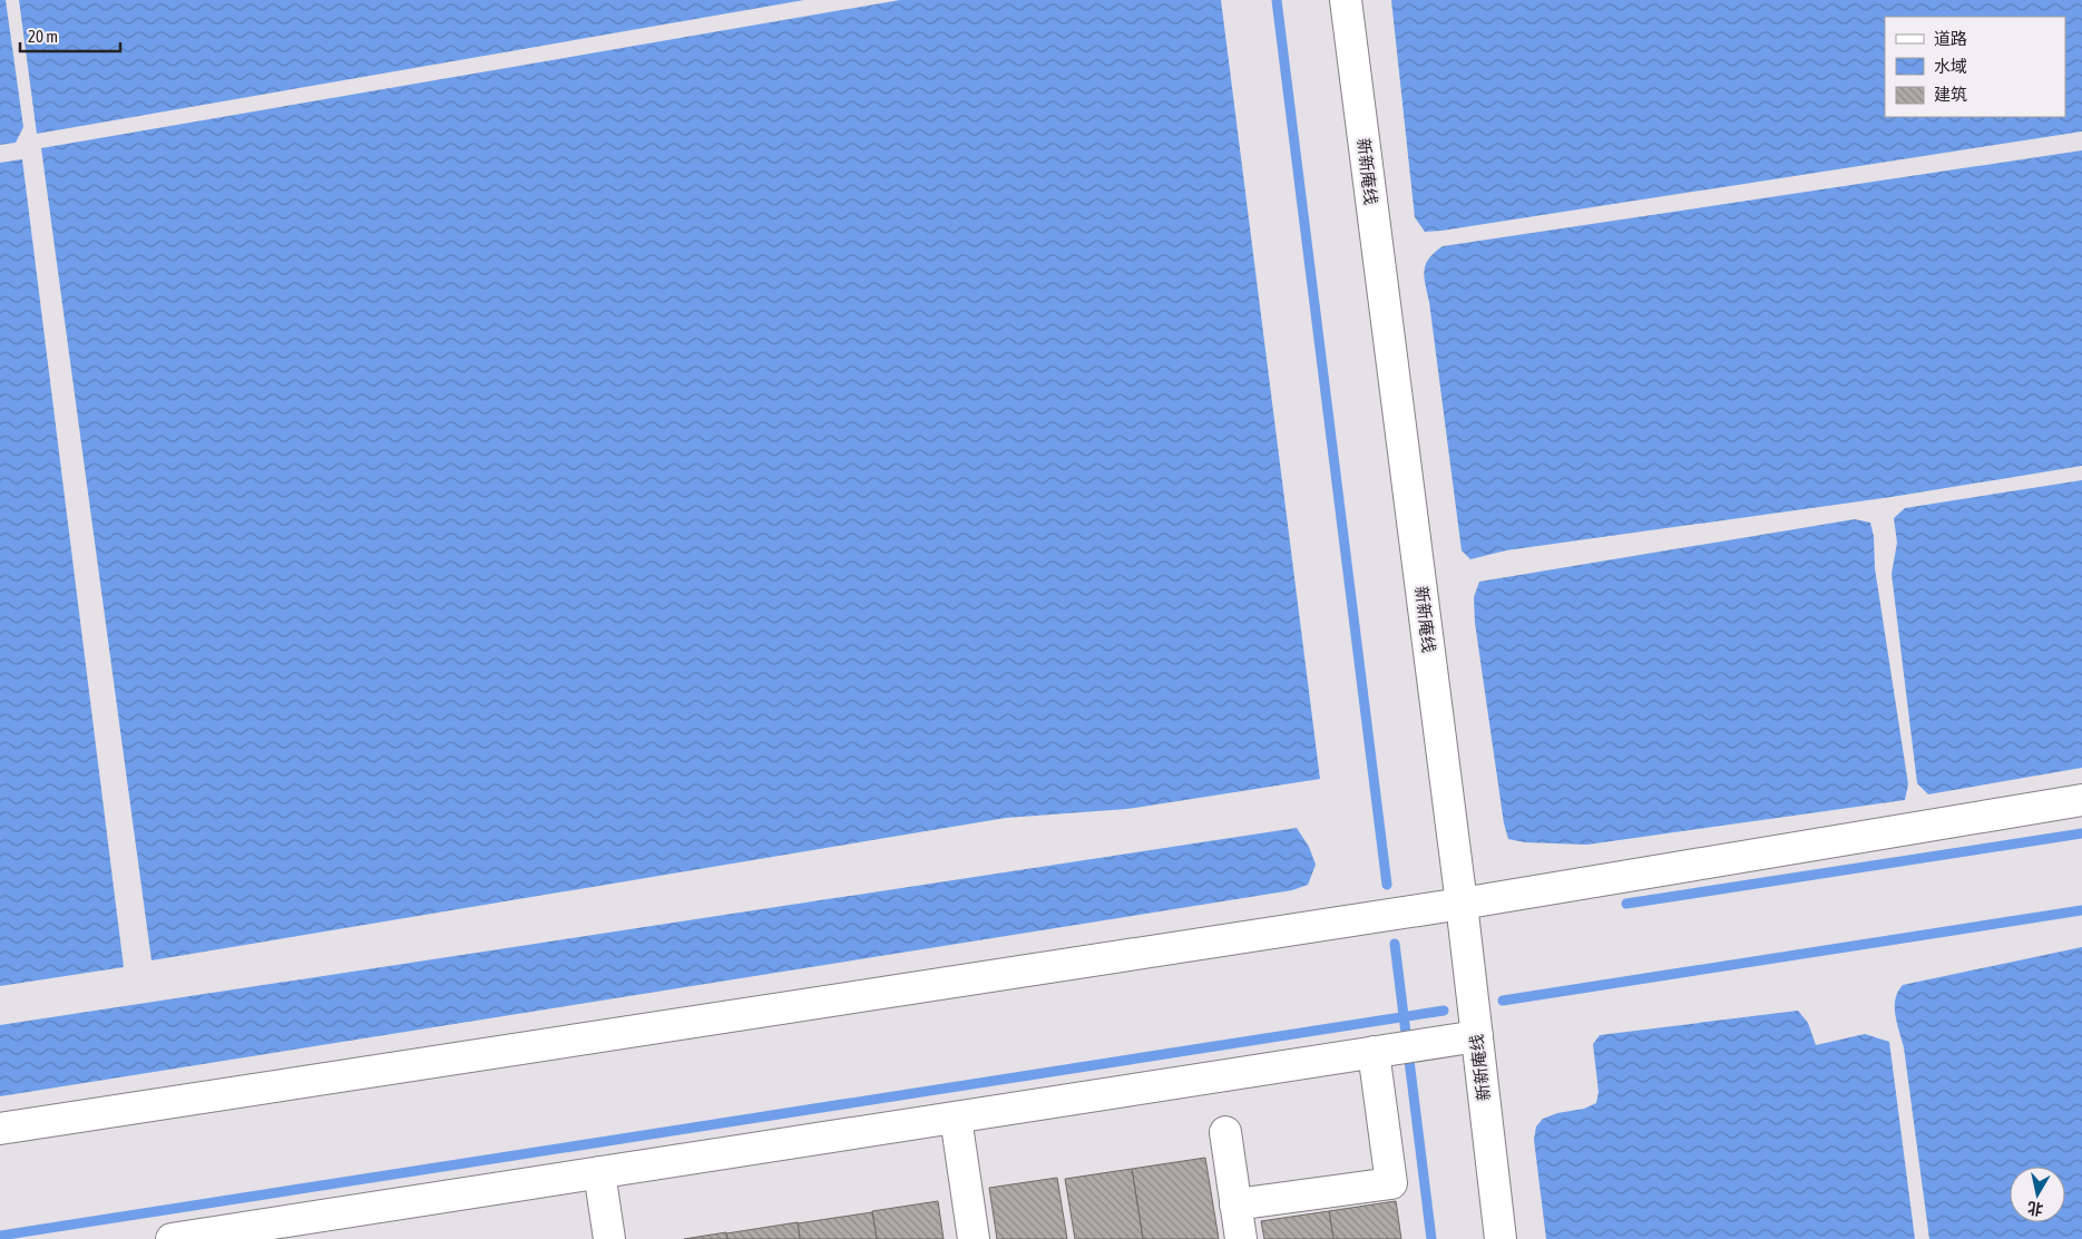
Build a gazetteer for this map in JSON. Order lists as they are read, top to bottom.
{
  "streets": {
    "street": ["新新庵线"]
  },
  "legend": ["道路", "水域", "建筑"],
  "scale_bar": "20 m",
  "north": "bottom"
}
